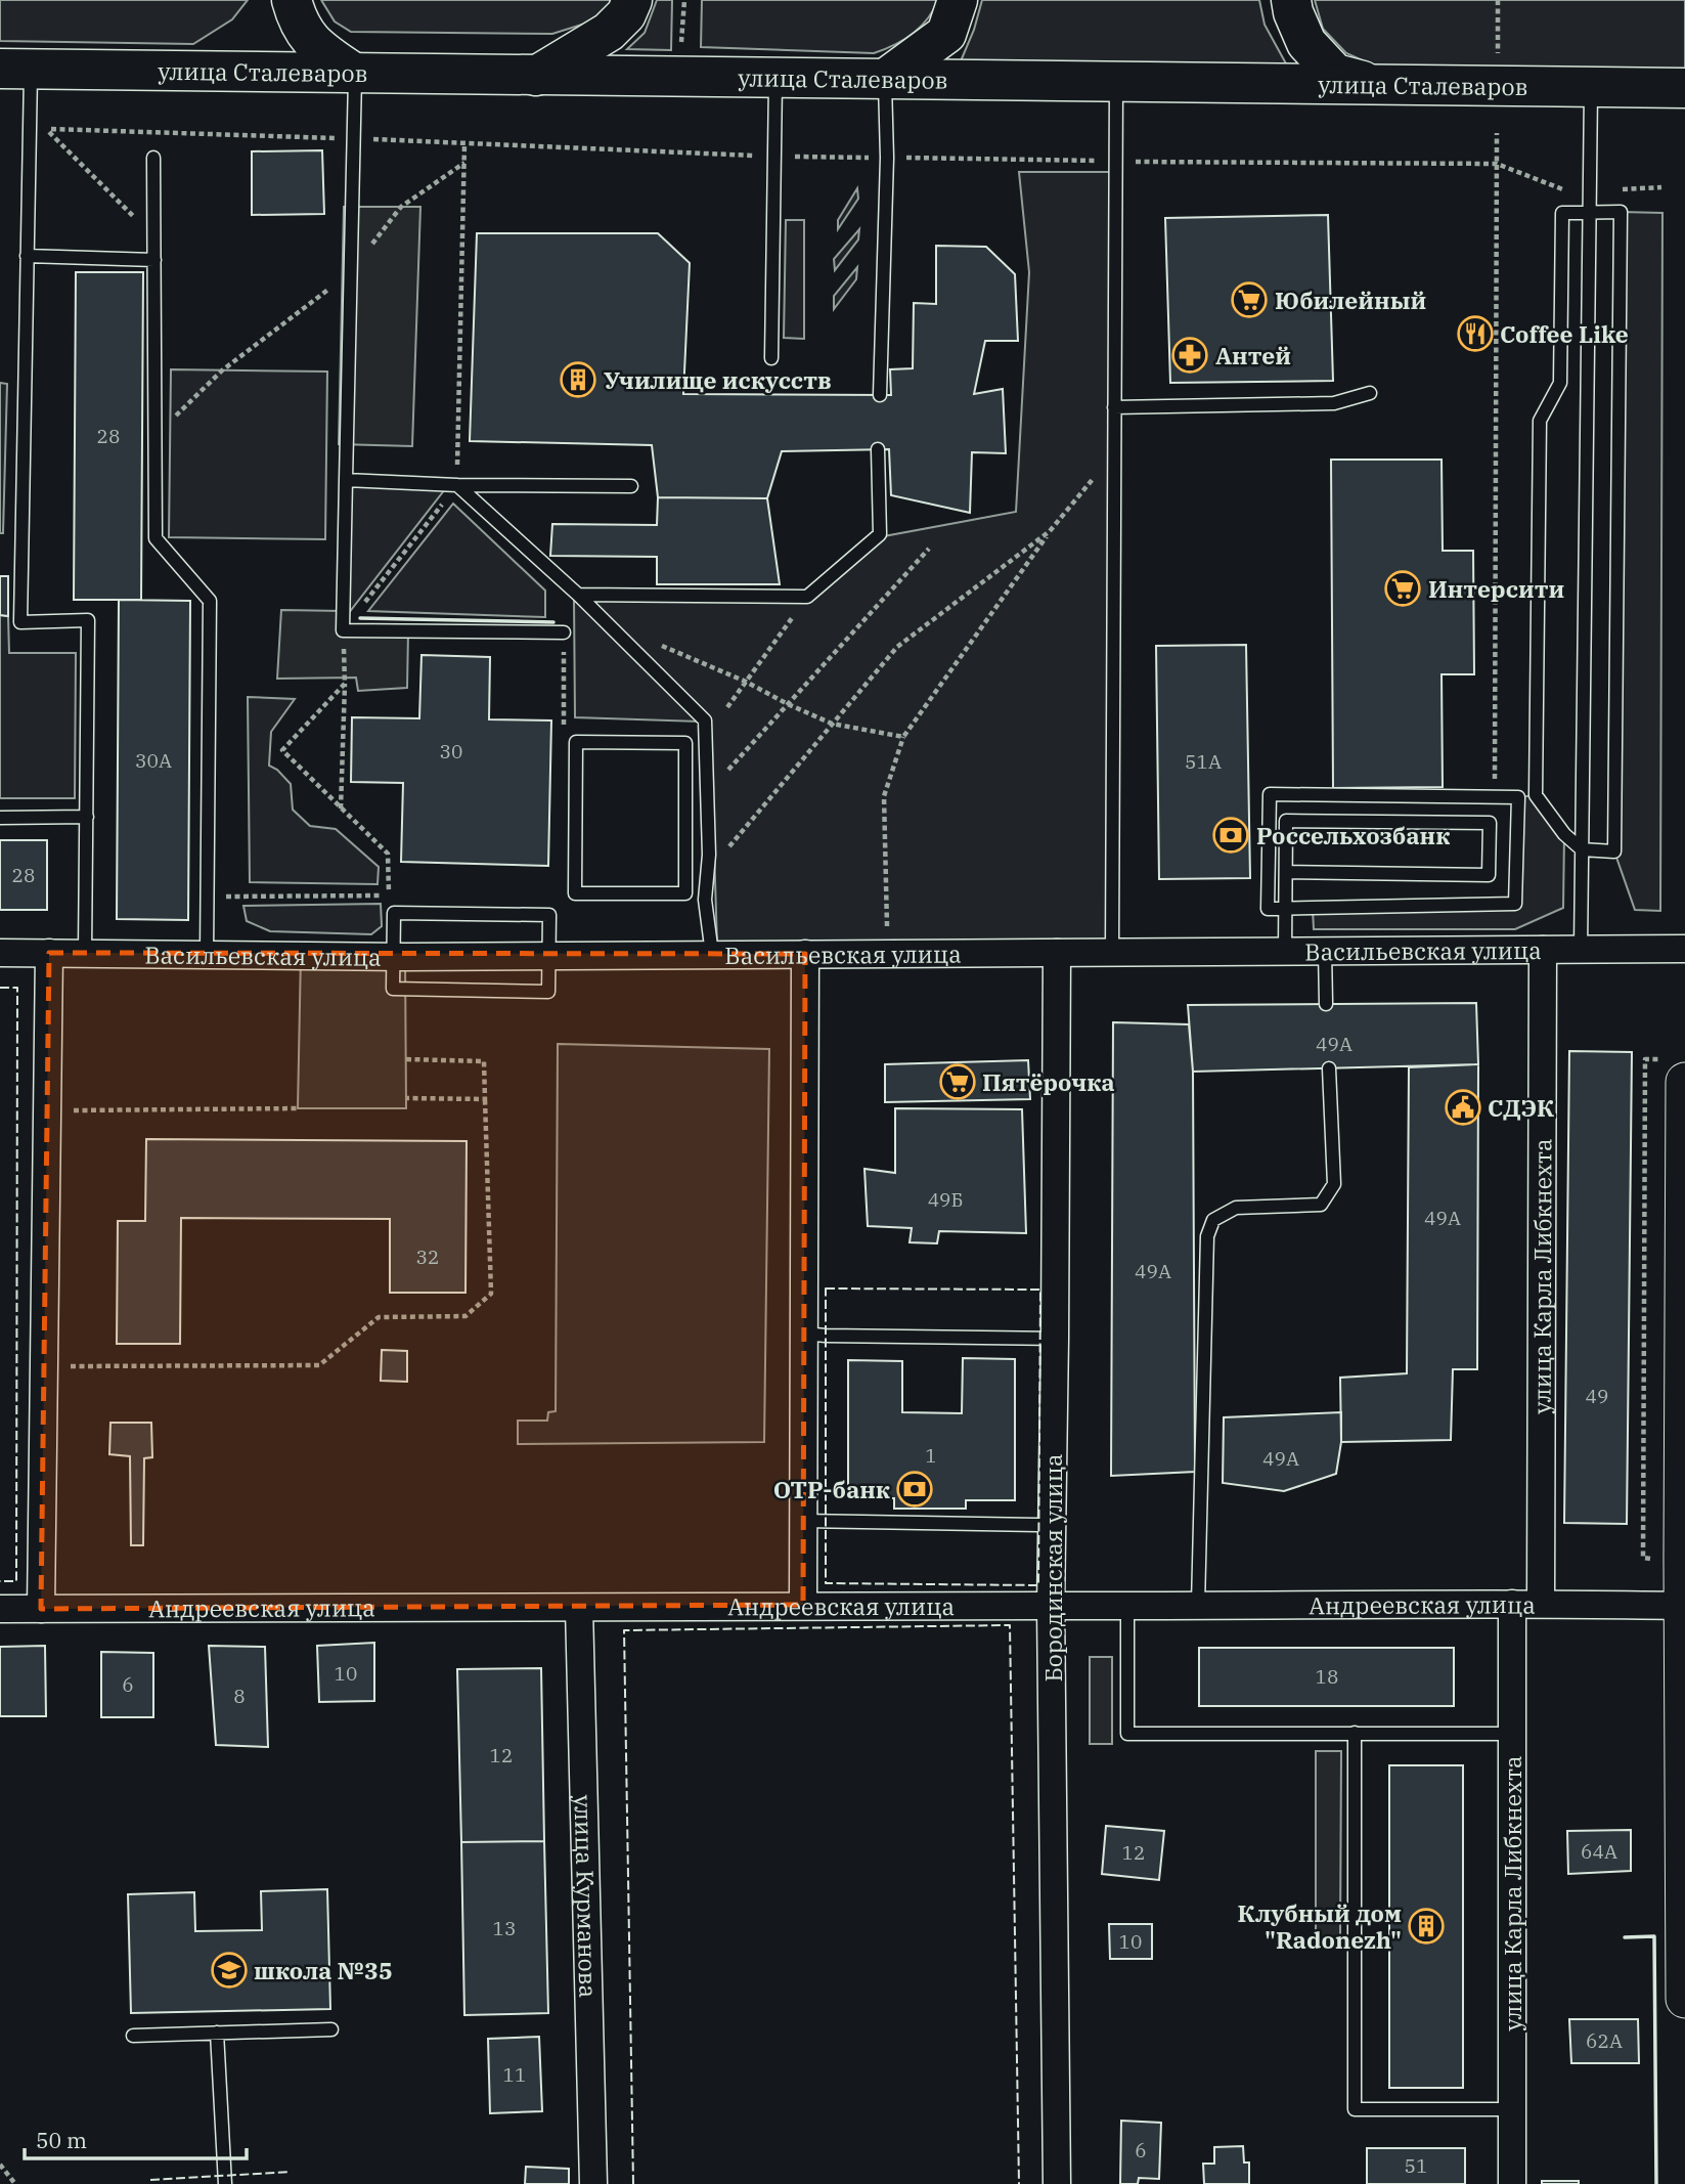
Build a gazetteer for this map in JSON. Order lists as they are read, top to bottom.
{
  "streets": {
    "main road": ["улица Сталеваров"],
    "street": [
      "Васильевская улица",
      "улица Карла Либкнехта",
      "Бородинская улица",
      "Андреевская улица",
      "улица Курманова"
    ]
  },
  "crossings": [
    ["Васильевская улица", "улица Карла Либкнехта"],
    ["Васильевская улица", "Бородинская улица"],
    ["улица Карла Либкнехта", "Андреевская улица"],
    ["Бородинская улица", "Андреевская улица"],
    ["Андреевская улица", "улица Курманова"]
  ],
  "places": {
    "supermarket": ["Юбилейный", "Интерсити", "Пятёрочка"],
    "restaurant": ["Coffee Like"],
    "pharmacy": ["Антей"],
    "building": ["Училище искусств", "Клубный дом \"Radonezh\""],
    "bank": ["Россельхозбанк", "OTP-банк"],
    "public building": ["СДЭК"],
    "school or university": ["школа №35"]
  },
  "house_numbers": [
    "28",
    "30",
    "30А",
    "51А",
    "28",
    "49А",
    "49Б",
    "49А",
    "32",
    "49А",
    "49",
    "1",
    "49А",
    "10",
    "18",
    "6",
    "8",
    "12",
    "64А",
    "12",
    "13",
    "10",
    "62А",
    "11",
    "6",
    "51"
  ],
  "scale_bar": "50 m"
}
